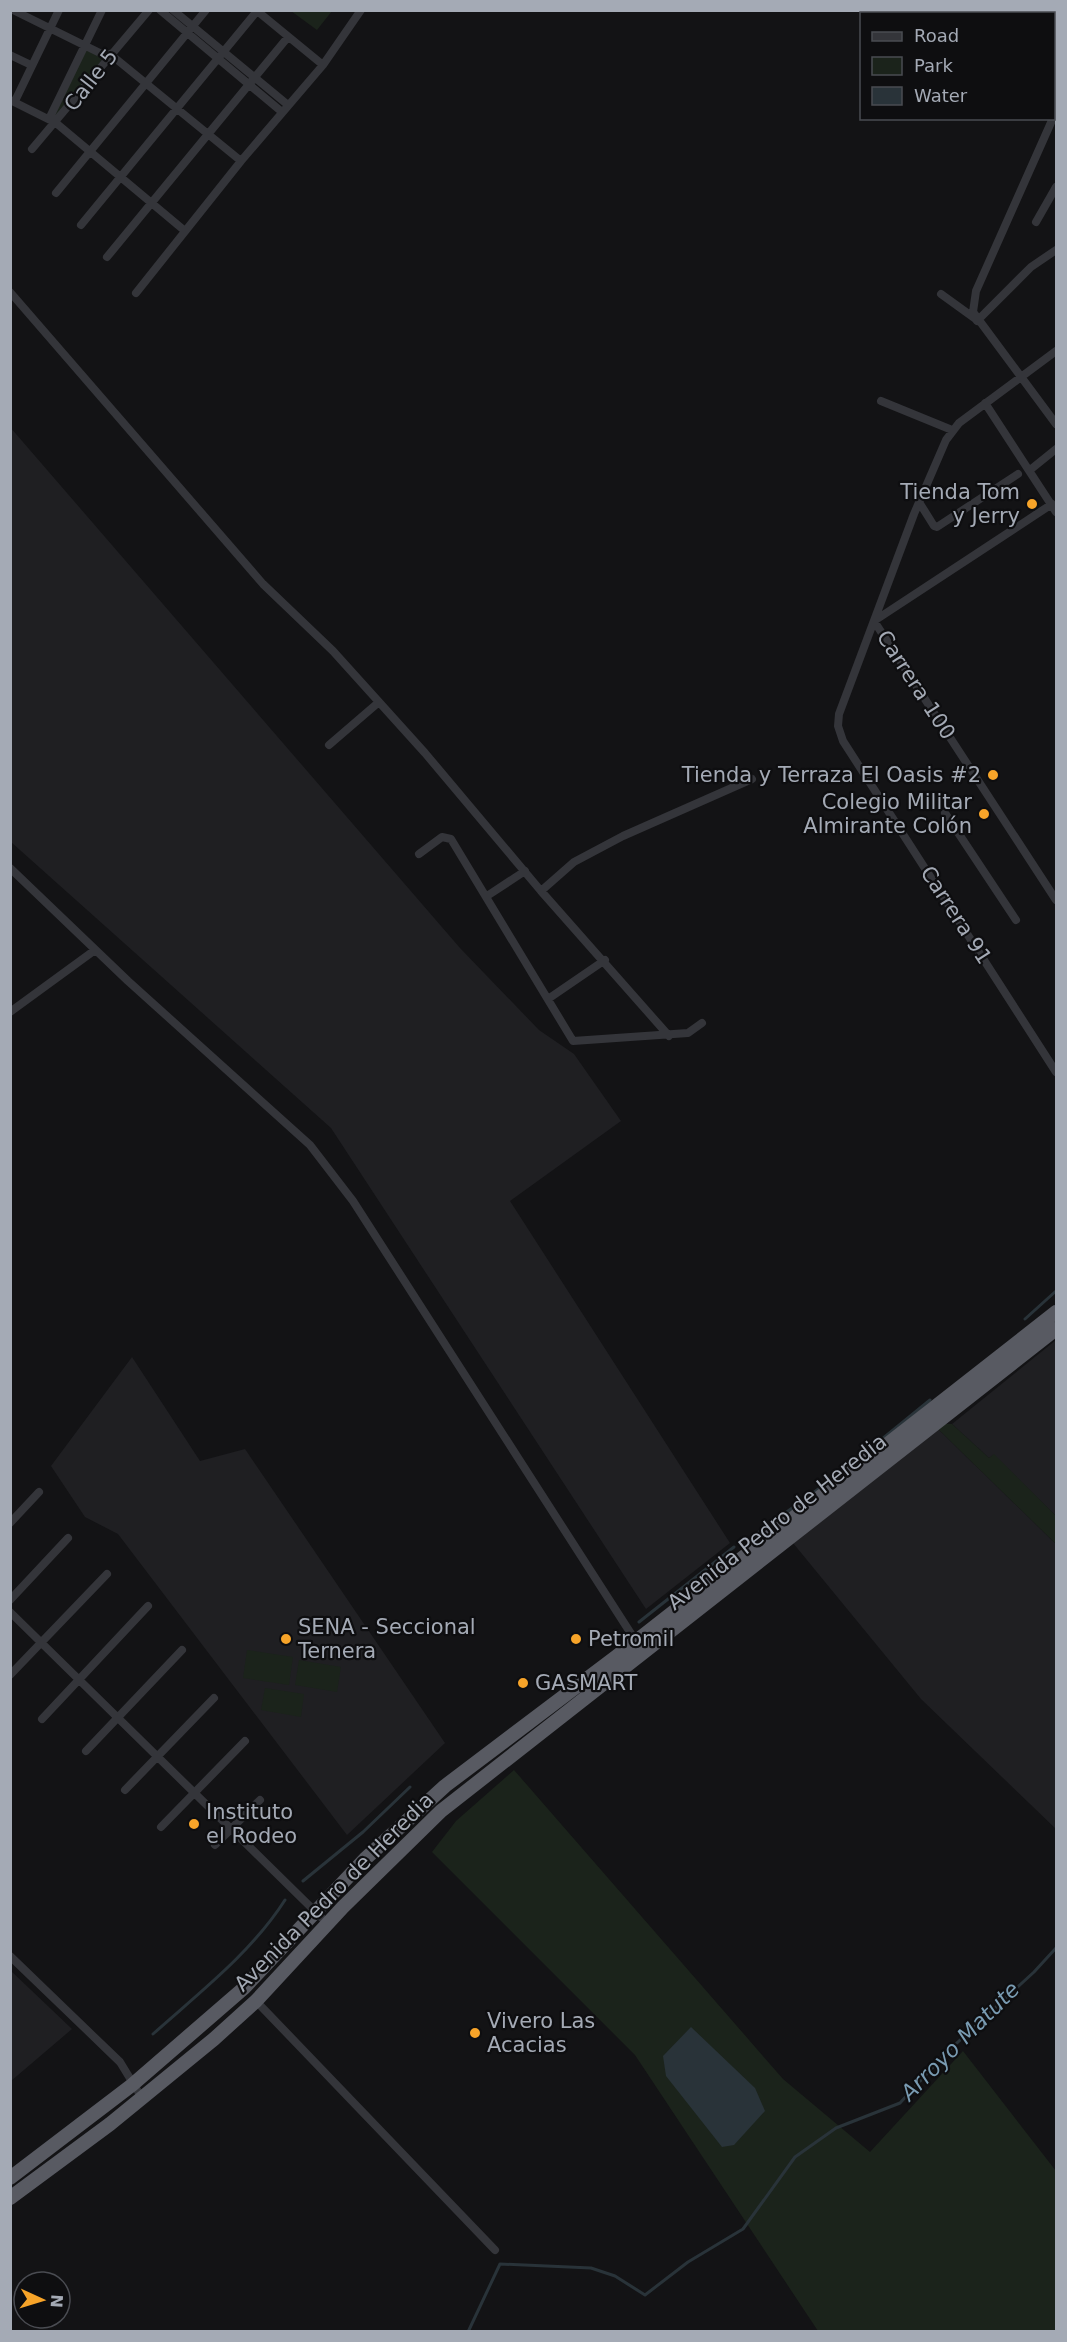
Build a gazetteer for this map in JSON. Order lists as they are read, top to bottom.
{
  "streets": {
    "highway": ["Avenida Pedro de Heredia"],
    "street": ["Calle 5", "Carrera 100", "Carrera 91"]
  },
  "crossings": [
    ["Carrera 100", "Carrera 91"]
  ],
  "water": ["Arroyo Matute"],
  "places": [
    "Tienda Tom y Jerry",
    "Tienda y Terraza El Oasis #2",
    "Colegio Militar Almirante Colón",
    "SENA - Seccional Ternera",
    "Petromil",
    "GASMART",
    "Instituto el Rodeo",
    "Vivero Las Acacias"
  ],
  "legend": ["Road", "Park", "Water"],
  "north": "right"
}
